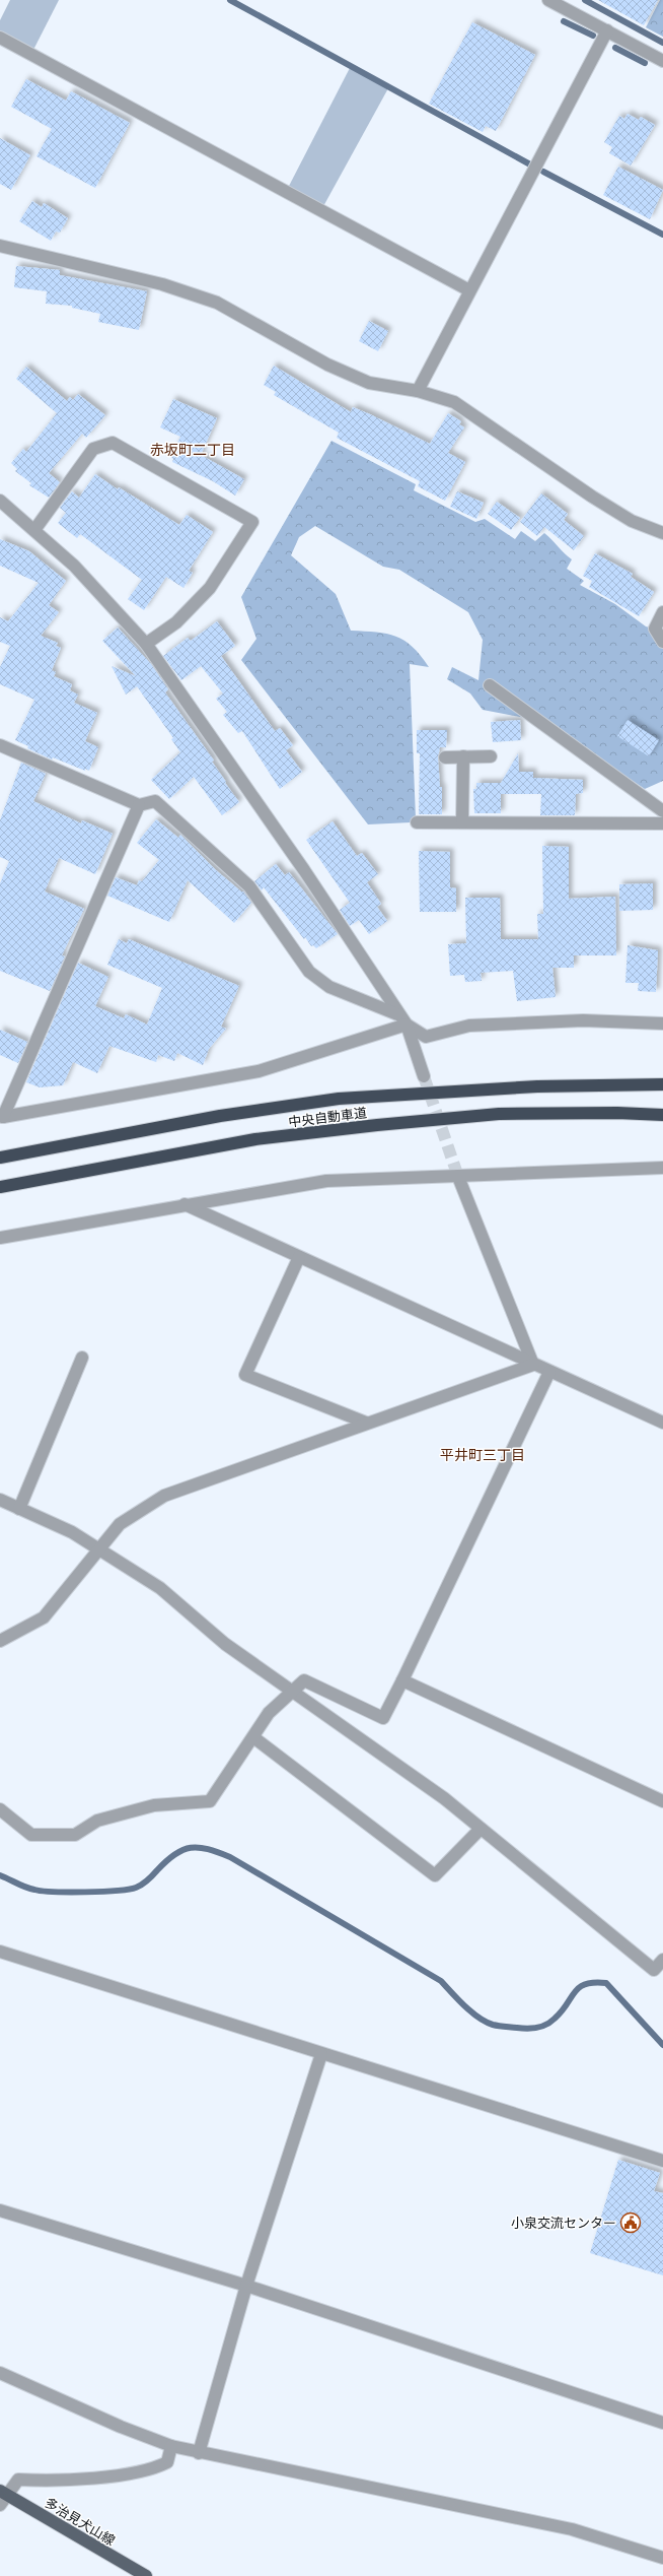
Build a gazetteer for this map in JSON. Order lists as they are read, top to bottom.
{
  "streets": {
    "highway": ["中央自動車道"],
    "main road": ["多治見犬山線"]
  },
  "districts": ["赤坂町二丁目", "平井町三丁目"],
  "places": {
    "public building": ["小泉交流センター"]
  }
}
